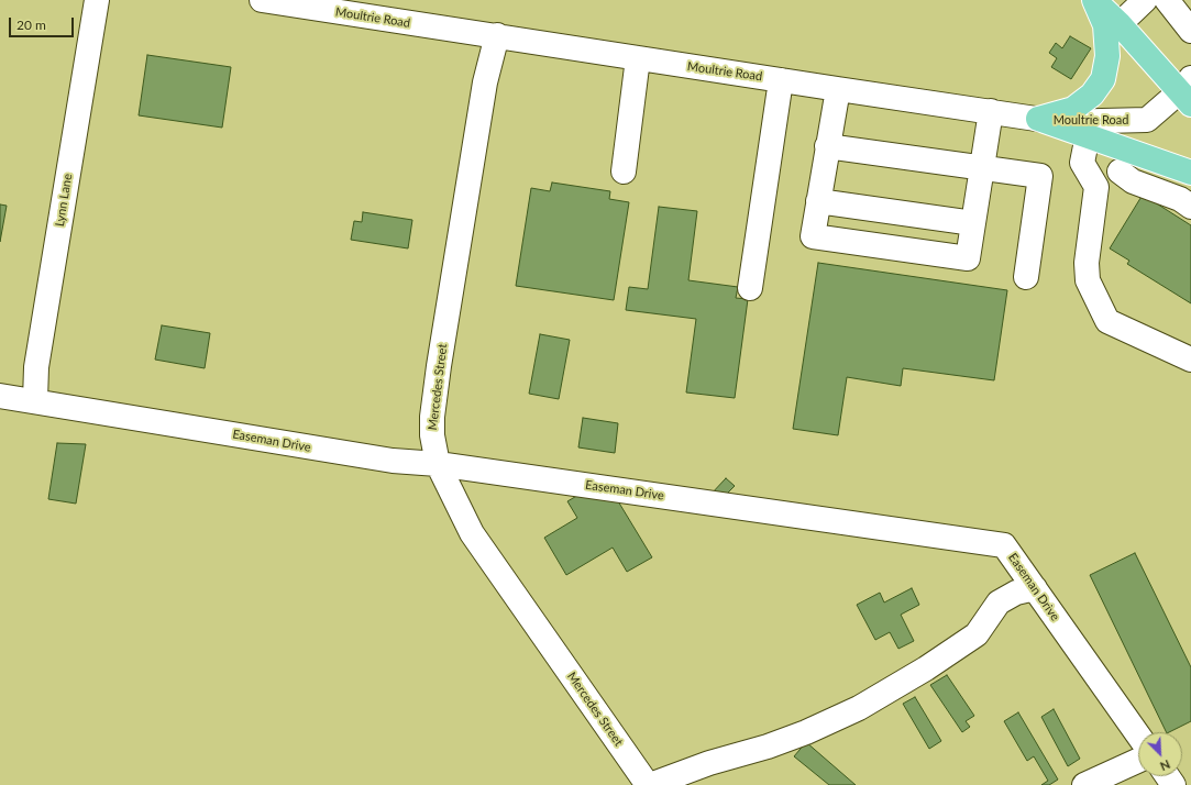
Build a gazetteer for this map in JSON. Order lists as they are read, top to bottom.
{
  "streets": {
    "street": [
      "Moultrie Road",
      "Lynn Lane",
      "Mercedes Street",
      "Easeman Drive"
    ]
  },
  "crossings": [
    ["Moultrie Road", "Mercedes Street"],
    ["Lynn Lane", "Easeman Drive"],
    ["Mercedes Street", "Easeman Drive"]
  ],
  "scale_bar": "20 m",
  "north": "bottom right"
}
